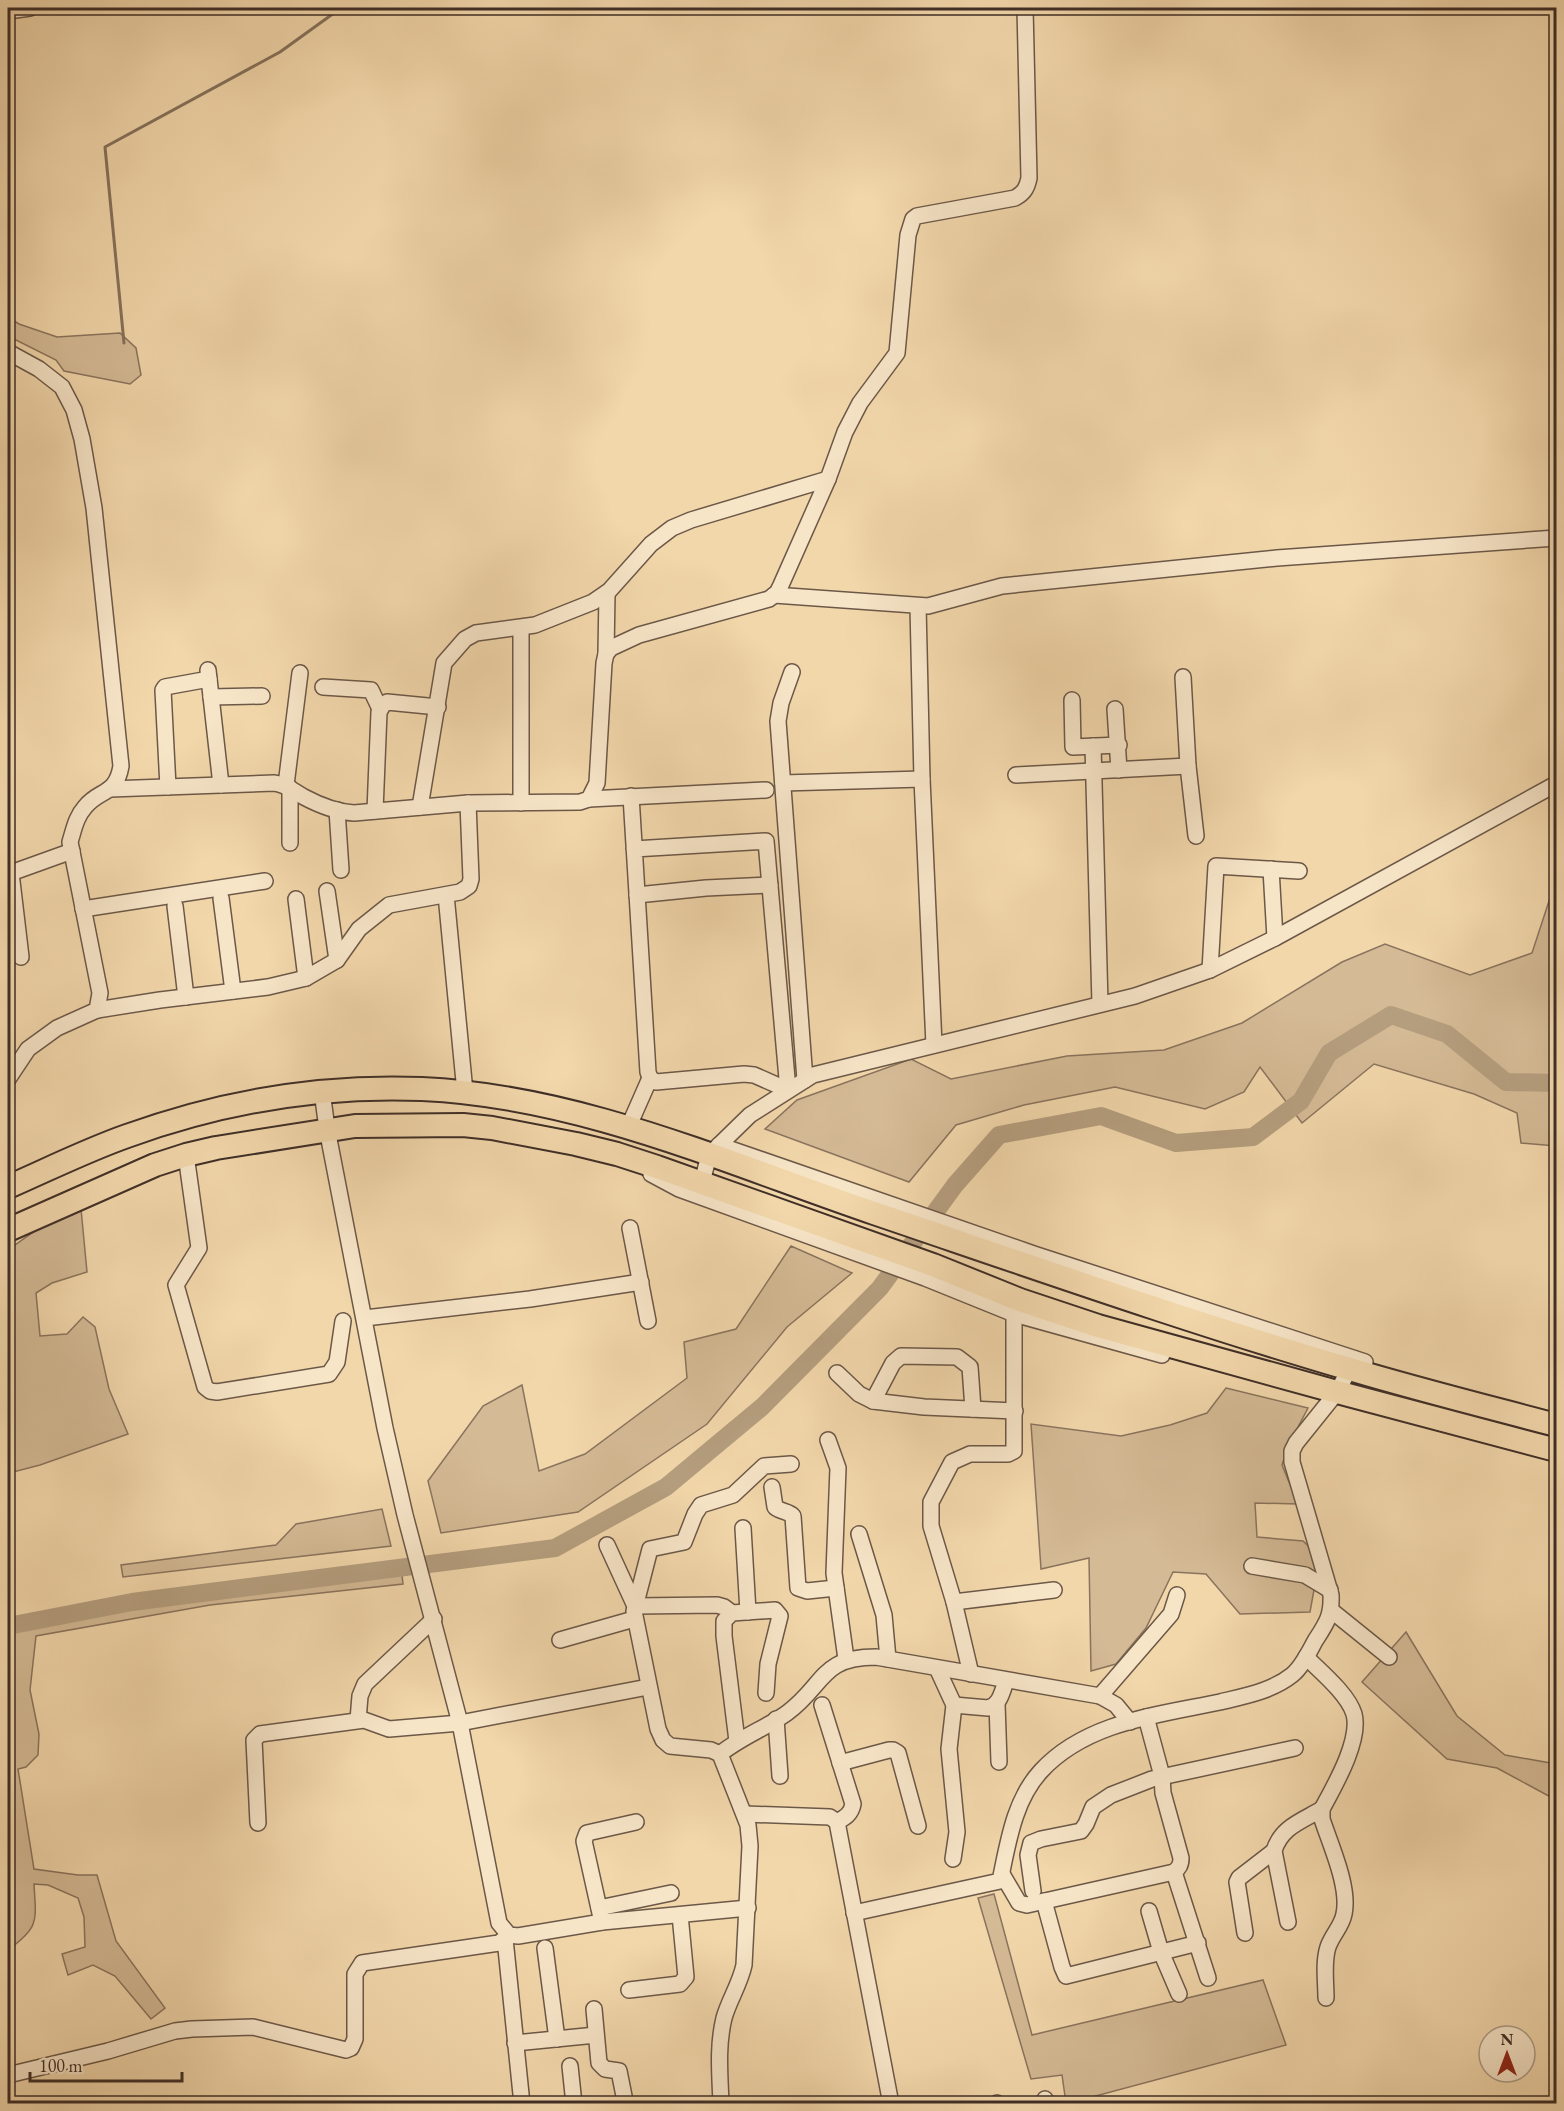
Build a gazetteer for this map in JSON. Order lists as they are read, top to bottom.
{
  "scale_bar": "100 m",
  "north": "top"
}
